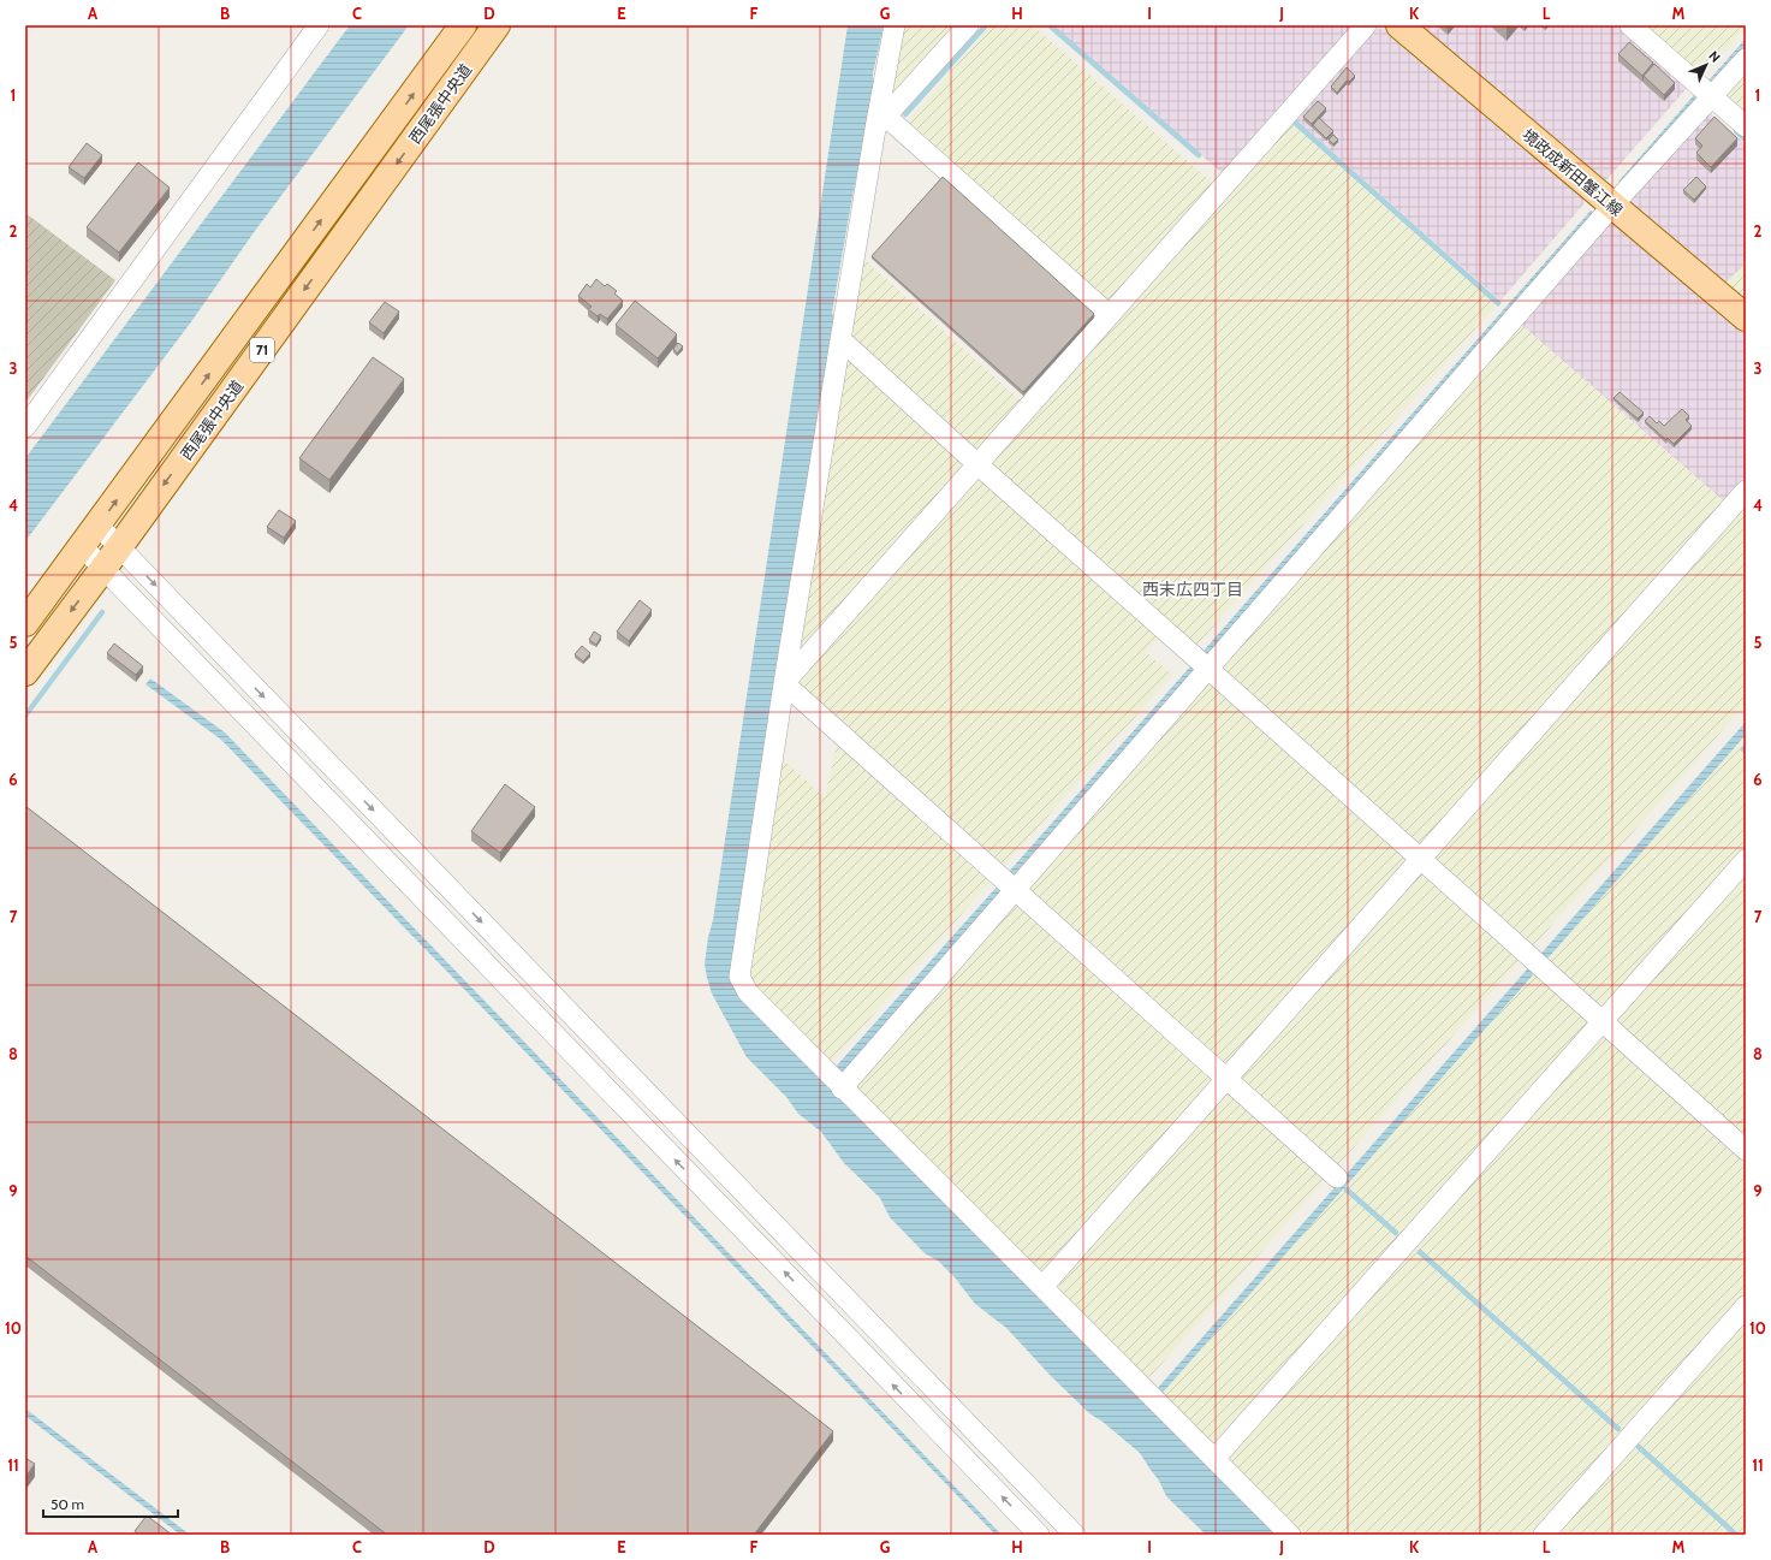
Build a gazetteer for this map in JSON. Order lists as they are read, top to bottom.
{
  "streets": {
    "main road": ["西尾張中央道", "境政成新田蟹江線", "71"]
  },
  "districts": ["西末広四丁目"],
  "scale_bar": "50 m",
  "north": "top right",
  "grid": {
    "columns": [
      "A",
      "B",
      "C",
      "D",
      "E",
      "F",
      "G",
      "H",
      "I",
      "J",
      "K",
      "L",
      "M"
    ],
    "rows": [
      "1",
      "2",
      "3",
      "4",
      "5",
      "6",
      "7",
      "8",
      "9",
      "10",
      "11"
    ]
  }
}
